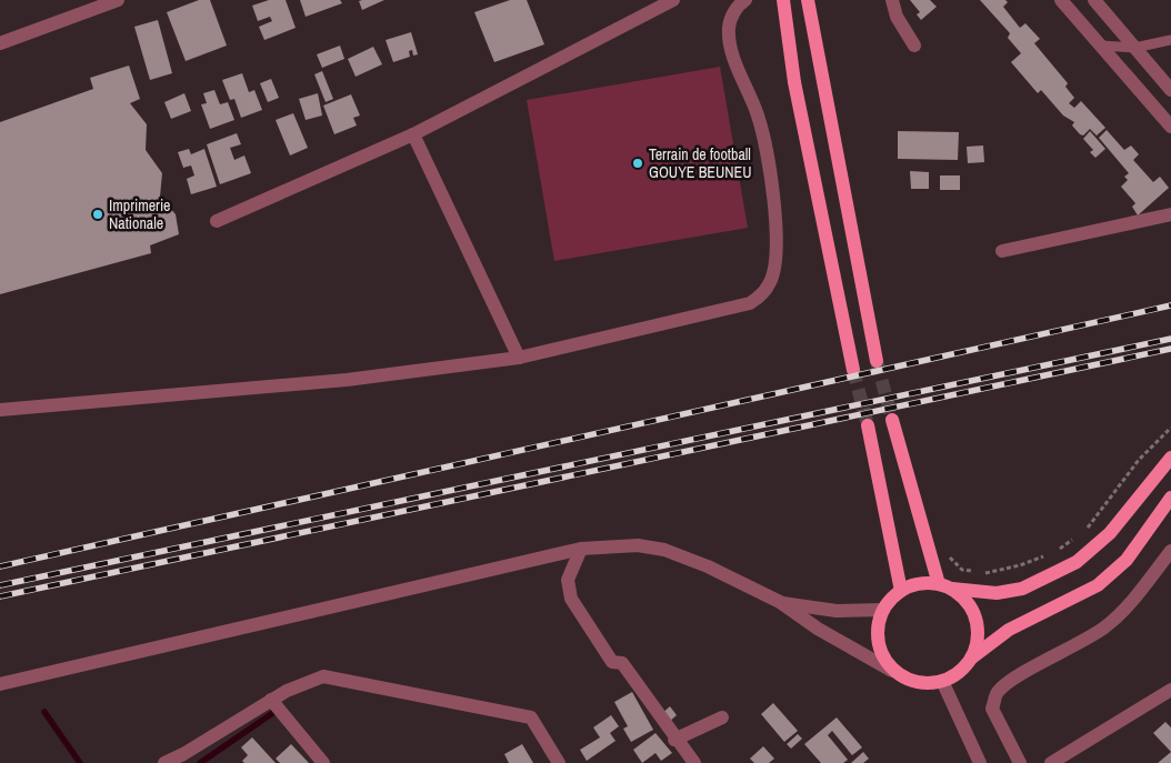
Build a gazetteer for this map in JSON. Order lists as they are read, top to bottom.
{
  "places": ["Terrain de football GOUYE BEUNEU", "Imprimerie Nationale"]
}
